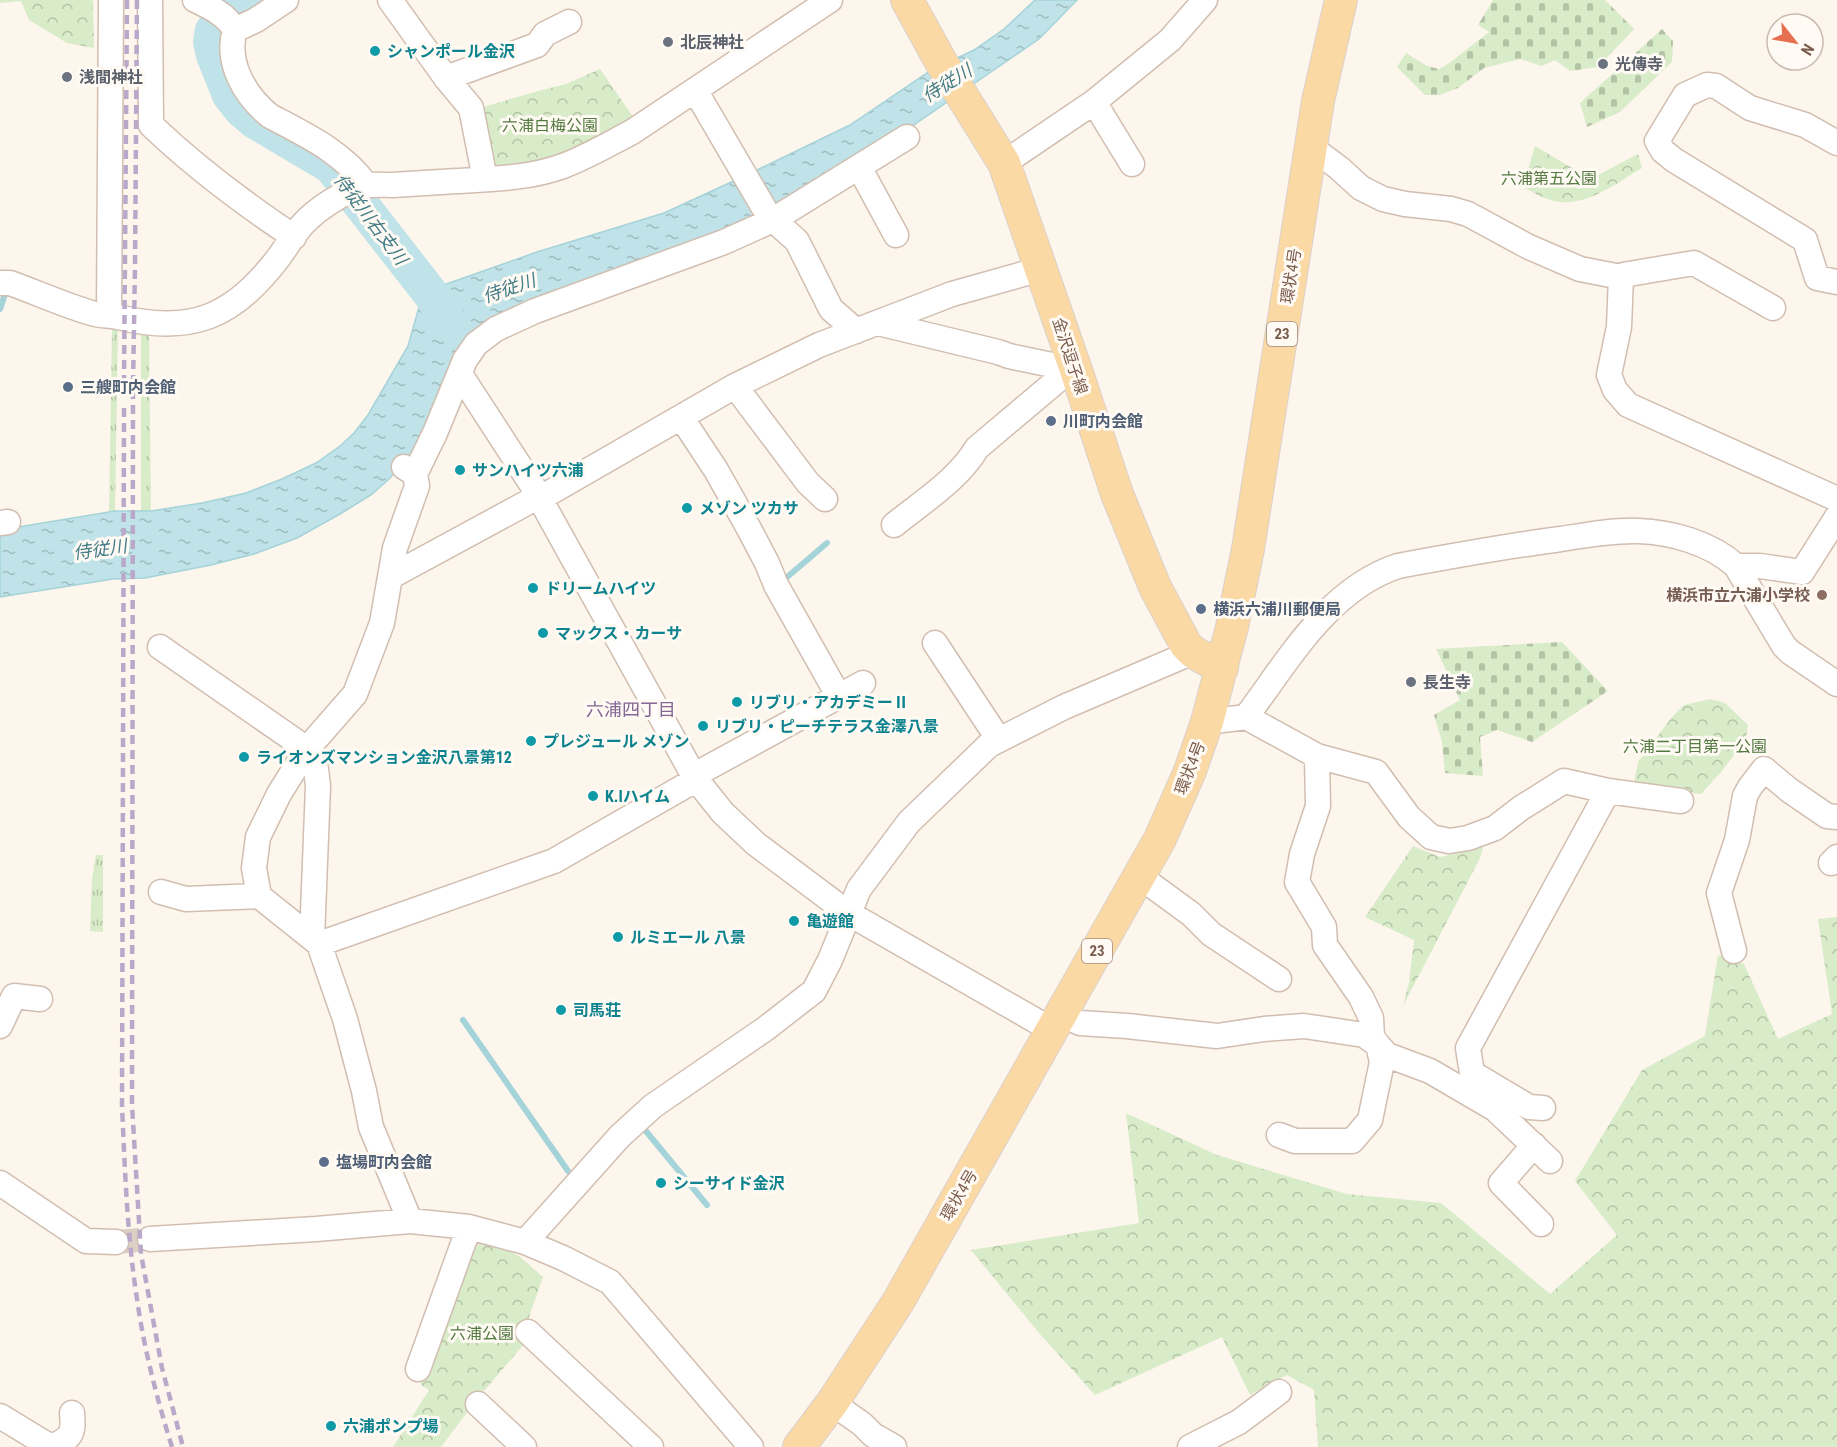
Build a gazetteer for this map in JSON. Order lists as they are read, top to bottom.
{
  "streets": {
    "main road": ["環状4号", "23", "金沢逗子線"]
  },
  "crossings": [
    ["環状4号", "金沢逗子線"]
  ],
  "districts": ["六浦四丁目"],
  "water": ["侍従川", "侍従川右支川"],
  "parks": [
    "六浦白梅公園",
    "六浦第五公園",
    "六浦二丁目第一公園",
    "六浦公園"
  ],
  "places": [
    "北辰神社",
    "シャンポール金沢",
    "光傳寺",
    "浅間神社",
    "三艘町内会館",
    "川町内会館",
    "サンハイツ六浦",
    "メゾン ツカサ",
    "ドリームハイツ",
    "横浜市立六浦小学校",
    "横浜六浦川郵便局",
    "マックス・カーサ",
    "長生寺",
    "リブリ・アカデミーⅡ",
    "リブリ・ピーチテラス金澤八景",
    "プレジュール メゾン",
    "ライオンズマンション金沢八景第12",
    "K.Iハイム",
    "亀遊館",
    "ルミエール 八景",
    "司馬荘",
    "塩場町内会館",
    "シーサイド金沢",
    "六浦ポンプ場"
  ],
  "north": "bottom right"
}
